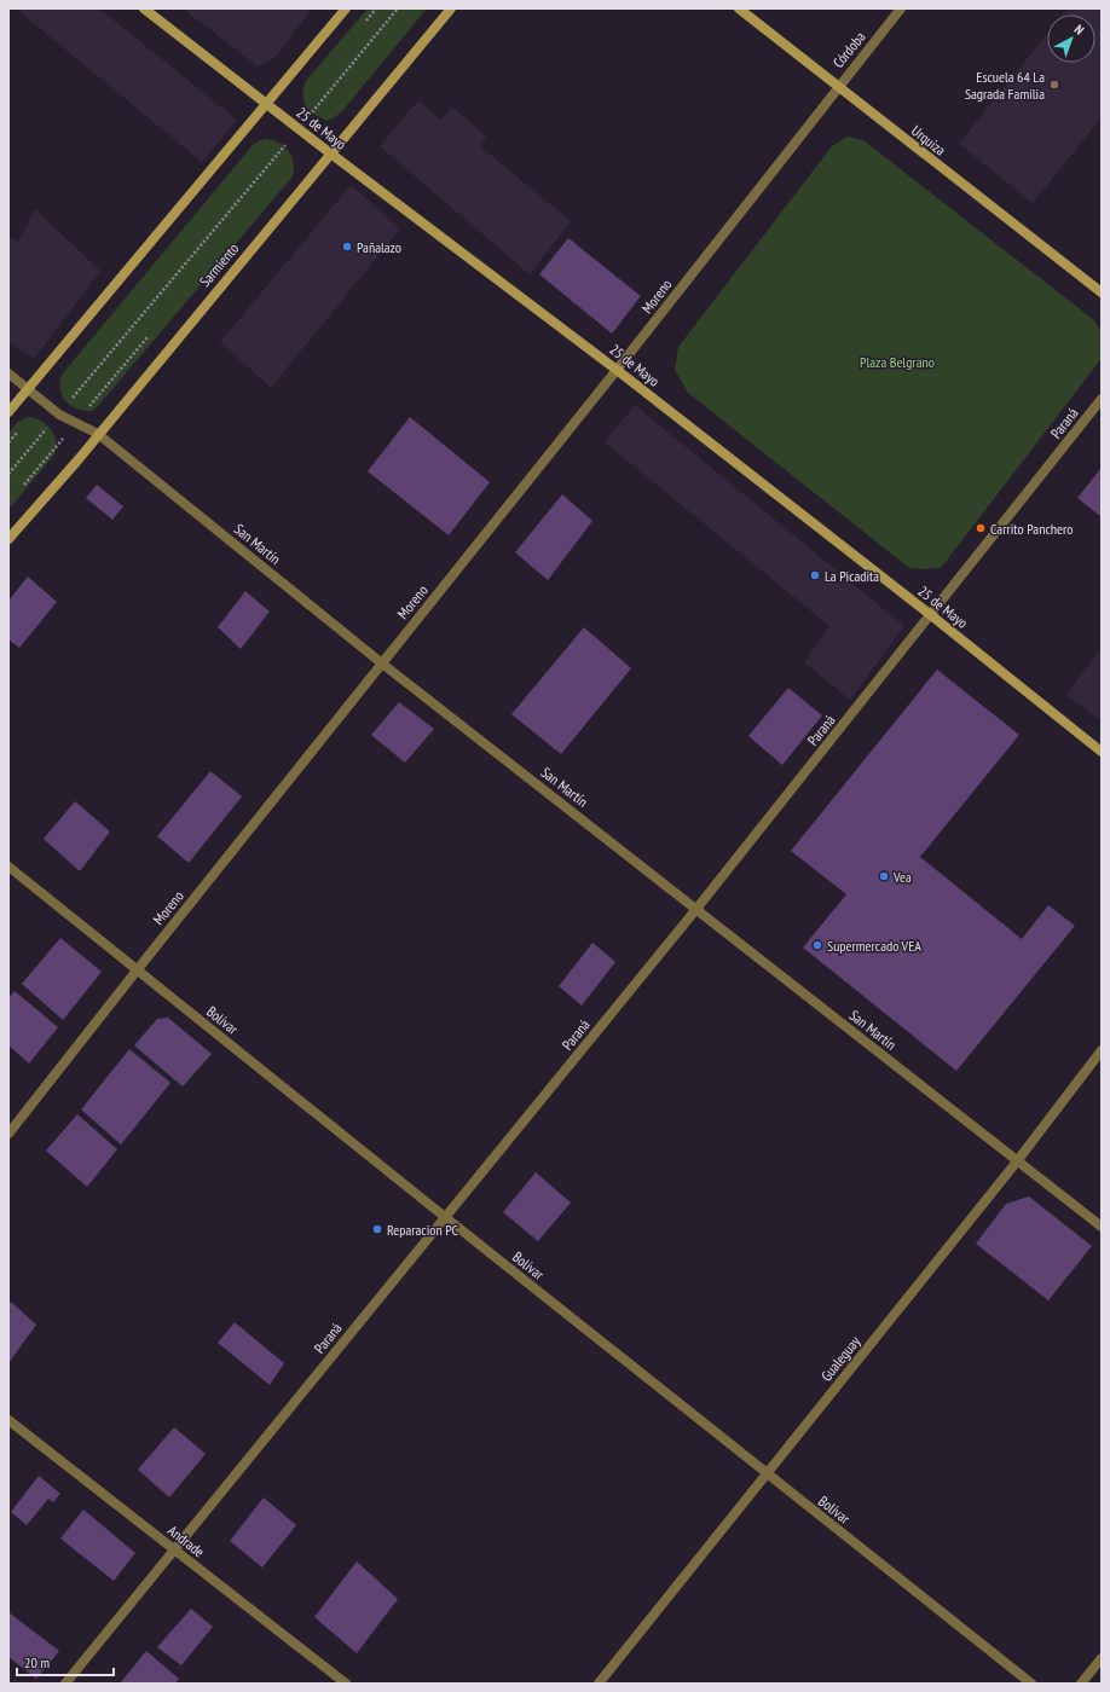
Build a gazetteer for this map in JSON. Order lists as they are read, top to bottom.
{
  "streets": {
    "street": [
      "Córdoba",
      "25 de Mayo",
      "Urquiza",
      "Sarmiento",
      "Moreno",
      "Paraná",
      "San Martín",
      "Bolívar",
      "Gualeguay",
      "Andrade"
    ]
  },
  "crossings": [
    ["Córdoba", "Urquiza"],
    ["Córdoba", "Moreno"],
    ["25 de Mayo", "Sarmiento"],
    ["25 de Mayo", "Moreno"],
    ["25 de Mayo", "Paraná"],
    ["Urquiza", "Moreno"],
    ["Sarmiento", "San Martín"],
    ["Moreno", "San Martín"],
    ["Moreno", "Bolívar"],
    ["Paraná", "San Martín"],
    ["Paraná", "Bolívar"],
    ["Paraná", "Andrade"],
    ["San Martín", "Gualeguay"],
    ["Bolívar", "Gualeguay"]
  ],
  "parks": ["Plaza Belgrano"],
  "places": [
    "Escuela 64 La Sagrada Familia",
    "Pañalazo",
    "Carrito Panchero",
    "La Picadita",
    "Vea",
    "Supermercado VEA",
    "Reparacion PC"
  ],
  "scale_bar": "20 m",
  "north": "top right"
}
